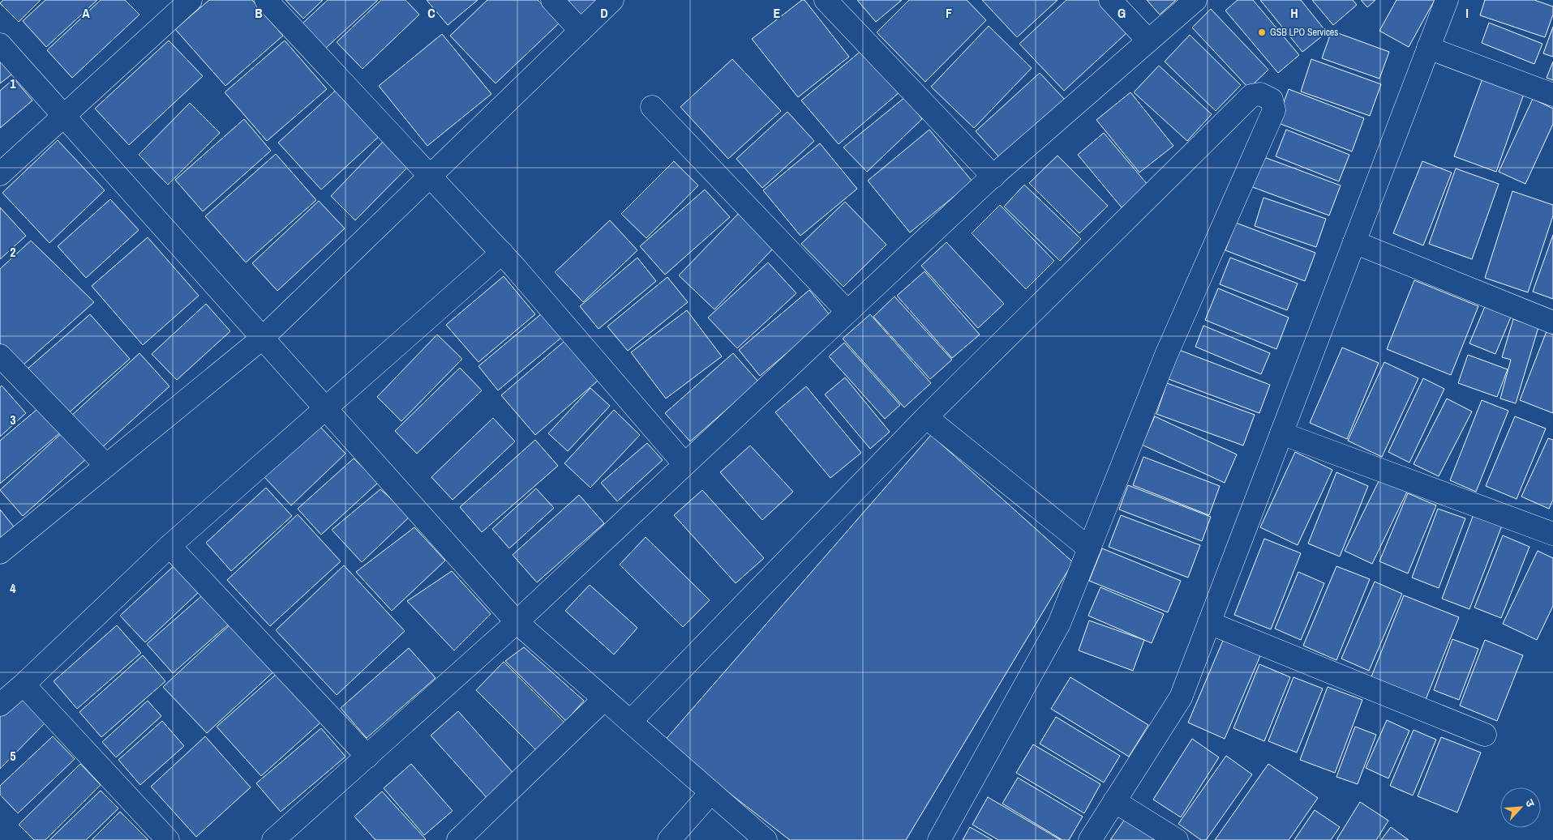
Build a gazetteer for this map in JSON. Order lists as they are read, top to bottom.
{
  "places": ["GSB LPO Services"],
  "north": "top right",
  "grid": {
    "columns": [
      "A",
      "B",
      "C",
      "D",
      "E",
      "F",
      "G",
      "H",
      "I"
    ],
    "rows": [
      "1",
      "2",
      "3",
      "4",
      "5"
    ]
  }
}
